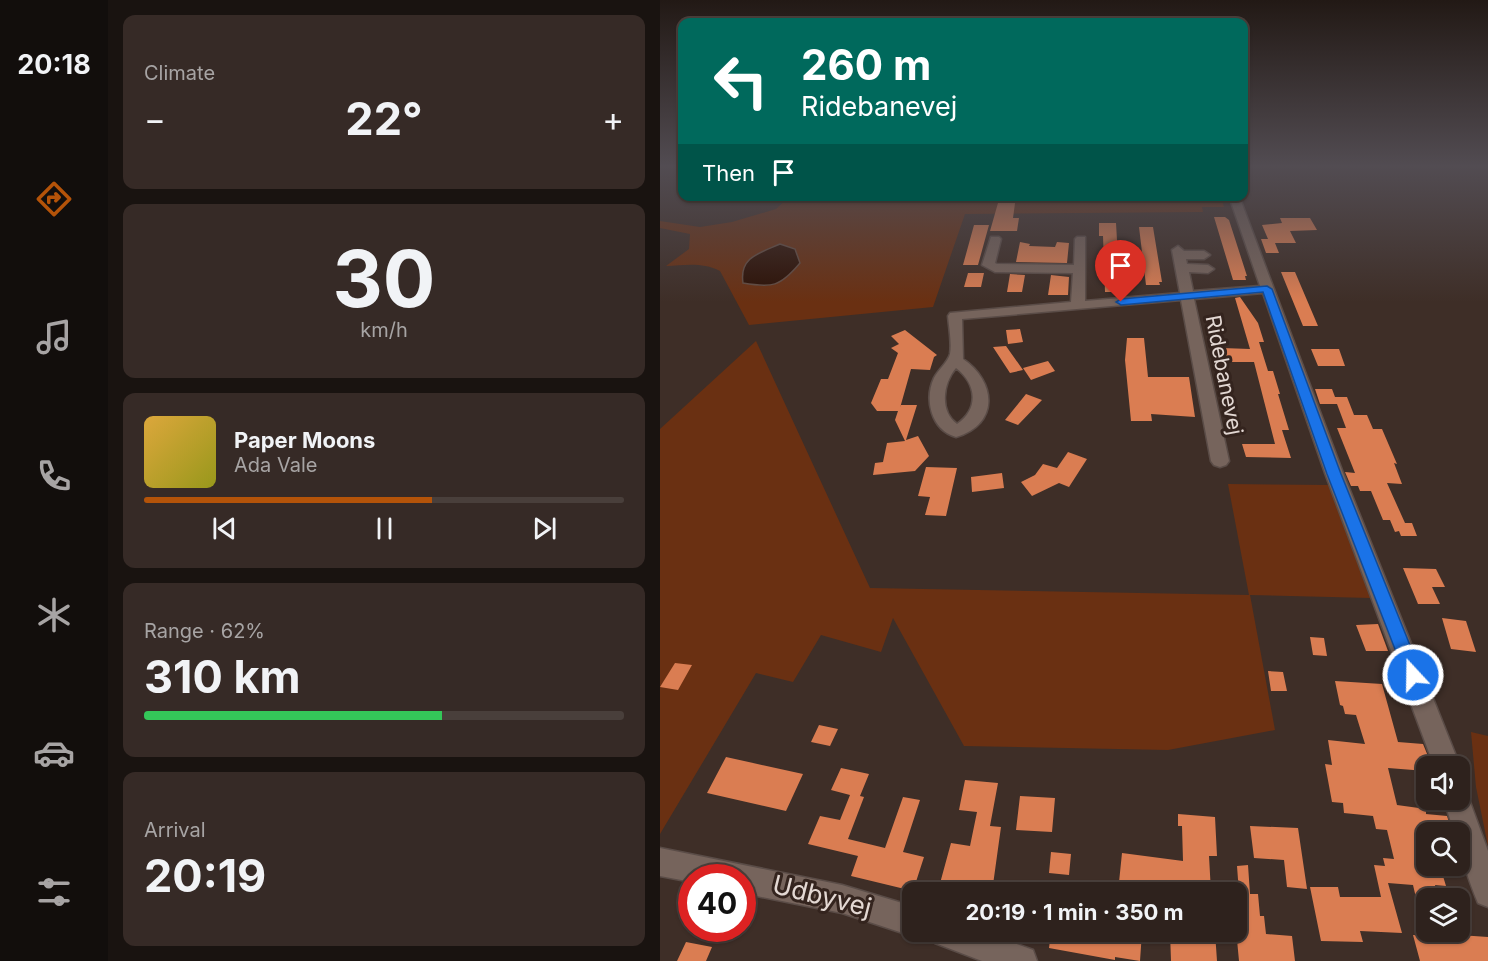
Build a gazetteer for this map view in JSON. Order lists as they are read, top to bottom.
{
  "streets": {
    "street": ["Ridebanevej", "Udbyvej"]
  },
  "page": {
    "tabs": "20:18",
    "tile": [
      "Climate",
      ["30", "km/h"],
      ["Range · 62%", "310 km"],
      ["Arrival", "20:19"]
    ],
    "turn": ["260 m", "Ridebanevej"],
    "heat": ["−", "22°", "+"],
    "then": "Then",
    "song": ["Paper Moons", "Ada Vale"],
    "limit": "40",
    "trip": "20:19 · 1 min · 350 m"
  }
}
